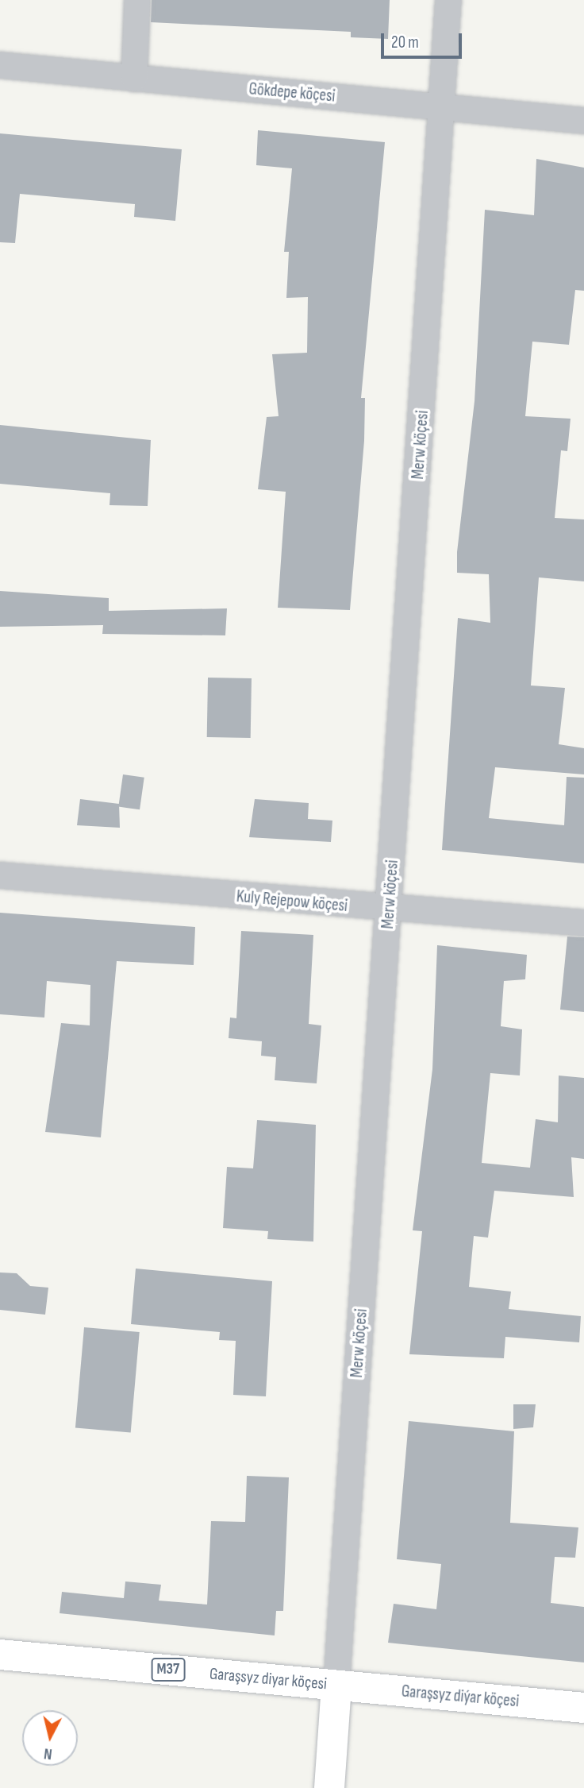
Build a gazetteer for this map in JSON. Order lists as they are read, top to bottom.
{
  "streets": {
    "main road": [
      "Merw köçesi",
      "M37",
      "Garaşsyz diyar köçesi",
      "Garaşsyz diýar köçesi"
    ],
    "street": ["Gökdepe köçesi", "Kuly Rejepow köçesi"]
  },
  "crossings": [
    ["Gökdepe köçesi", "Merw köçesi"],
    ["Merw köçesi", "Kuly Rejepow köçesi"],
    ["Merw köçesi", "Garaşsyz diyar köçesi"],
    ["Merw köçesi", "Garaşsyz diýar köçesi"],
    ["Garaşsyz diyar köçesi", "Garaşsyz diýar köçesi"]
  ],
  "scale_bar": "20 m",
  "north": "bottom"
}
